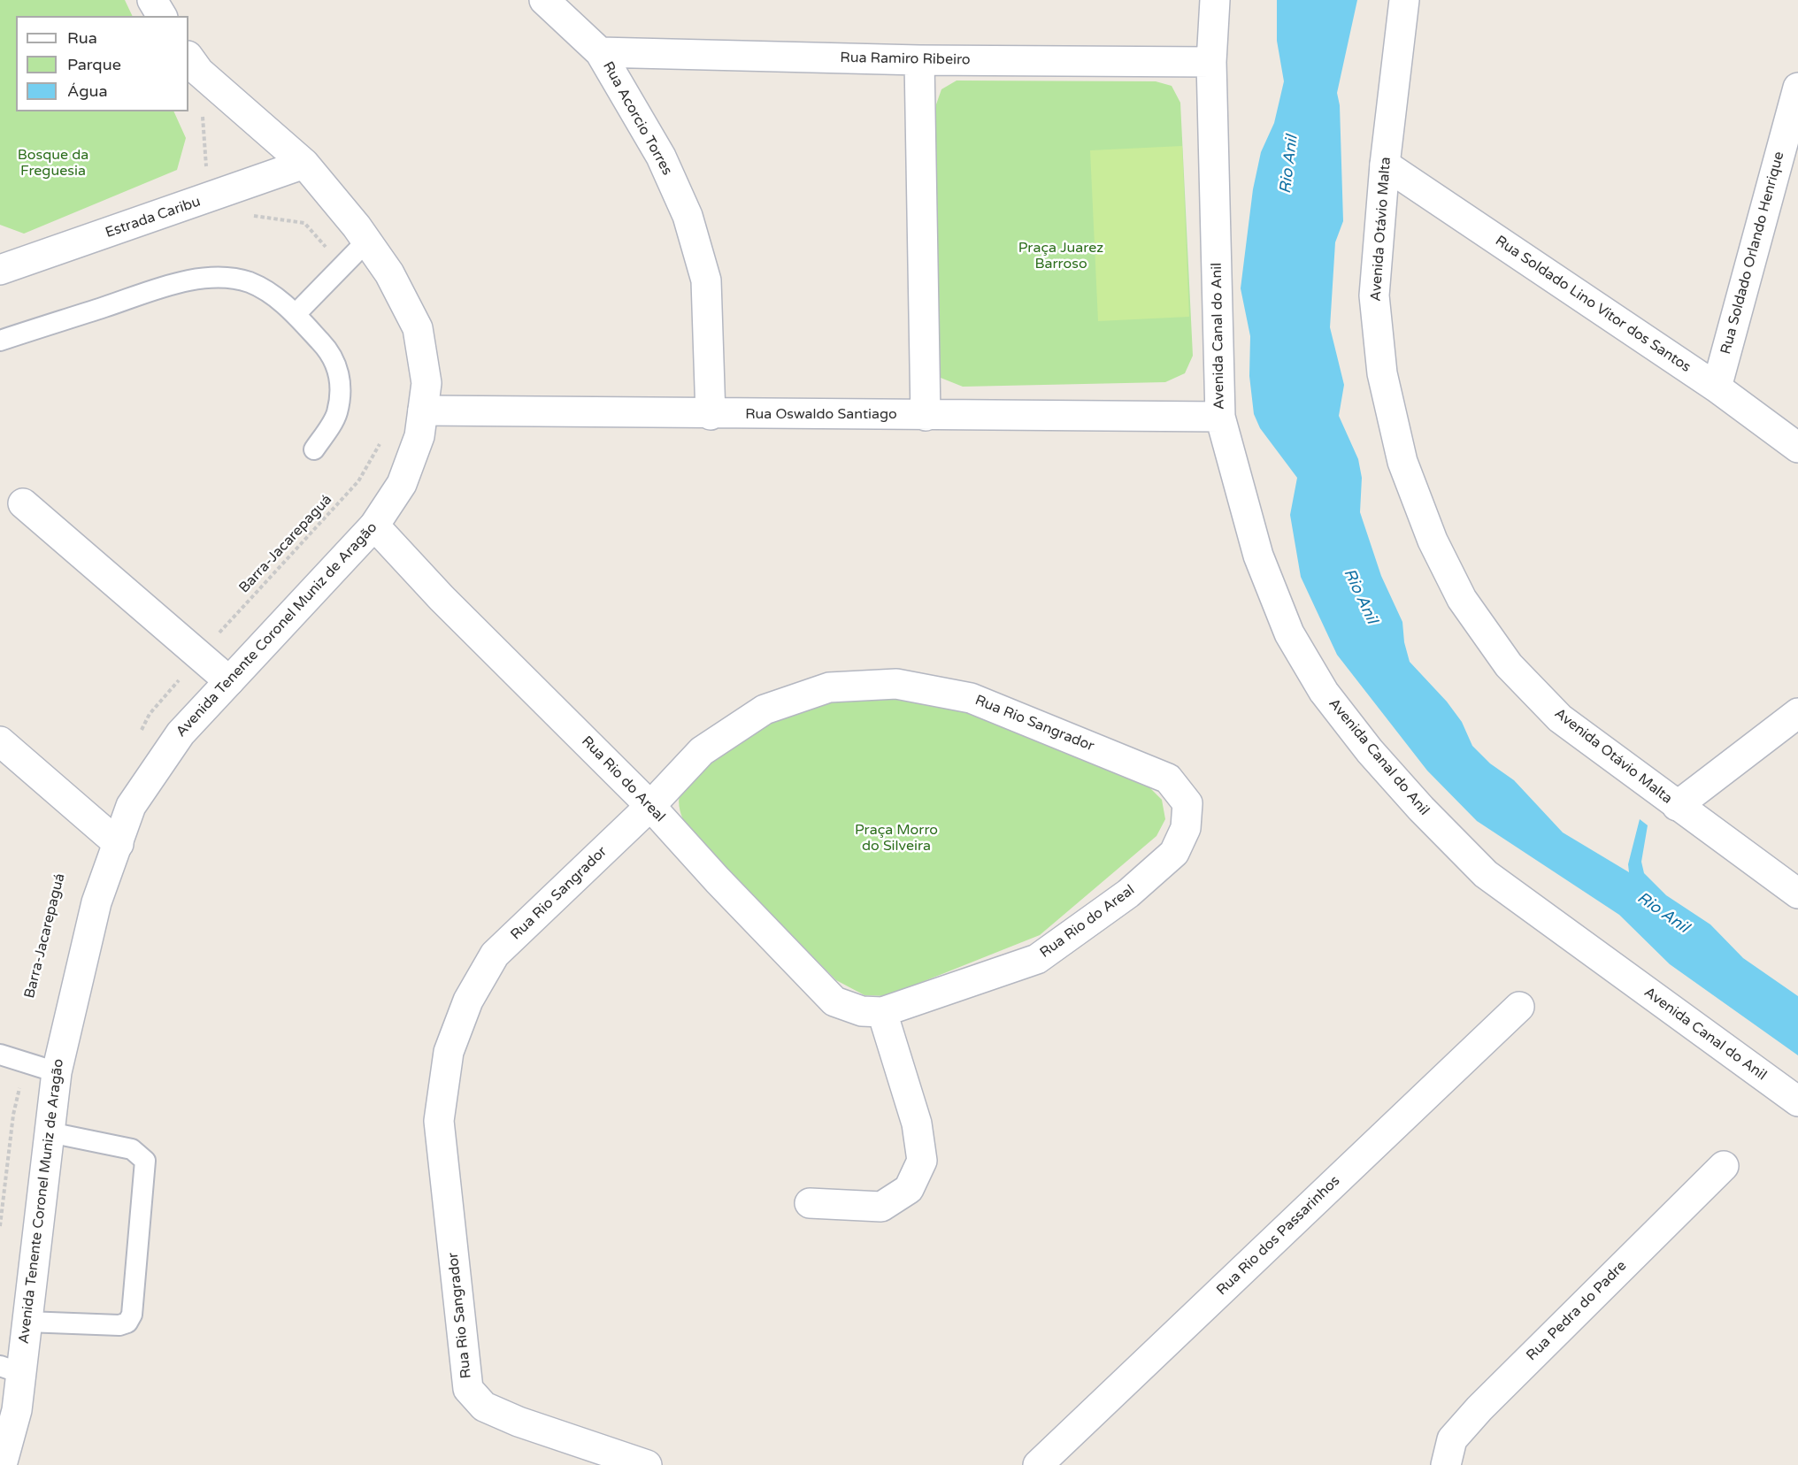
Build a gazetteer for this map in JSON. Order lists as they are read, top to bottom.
{
  "streets": {
    "street": [
      "Rua Ramiro Ribeiro",
      "Rua Acorcio Torres",
      "Estrada Caribu",
      "Avenida Otávio Malta",
      "Rua Soldado Orlando Henrique",
      "Rua Soldado Lino Vitor dos Santos",
      "Avenida Canal do Anil",
      "Rua Oswaldo Santiago",
      "Avenida Tenente Coronel Muniz de Aragão",
      "Rua Rio Sangrador",
      "Rua Rio do Areal",
      "Rua Rio dos Passarinhos",
      "Rua Pedra do Padre"
    ],
    "path": ["Barra-Jacarepaguá"]
  },
  "crossings": [
    ["Rua Ramiro Ribeiro", "Rua Acorcio Torres"],
    ["Rua Ramiro Ribeiro", "Avenida Canal do Anil"],
    ["Rua Acorcio Torres", "Rua Oswaldo Santiago"],
    ["Estrada Caribu", "Avenida Tenente Coronel Muniz de Aragão"],
    ["Avenida Otávio Malta", "Rua Soldado Lino Vitor dos Santos"],
    ["Rua Soldado Orlando Henrique", "Rua Soldado Lino Vitor dos Santos"],
    ["Avenida Canal do Anil", "Rua Oswaldo Santiago"],
    ["Rua Oswaldo Santiago", "Avenida Tenente Coronel Muniz de Aragão"],
    ["Avenida Tenente Coronel Muniz de Aragão", "Rua Rio do Areal"],
    ["Rua Rio Sangrador", "Rua Rio do Areal"]
  ],
  "water": ["Rio Anil"],
  "parks": ["Bosque da Freguesia", "Praça Juarez Barroso", "Praça Morro do Silveira"],
  "legend": ["Rua", "Parque", "Água"]
}
